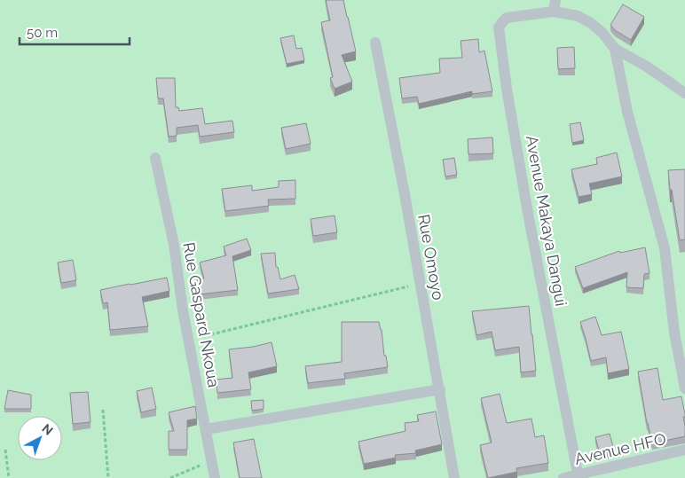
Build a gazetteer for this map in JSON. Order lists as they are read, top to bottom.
{
  "streets": {
    "street": [
      "Avenue Makaya Dangui",
      "Rue Omoyo",
      "Rue Gaspard Nkoua",
      "Avenue HFO"
    ]
  },
  "crossings": [
    ["Avenue Makaya Dangui", "Avenue HFO"]
  ],
  "scale_bar": "50 m",
  "north": "top right"
}
